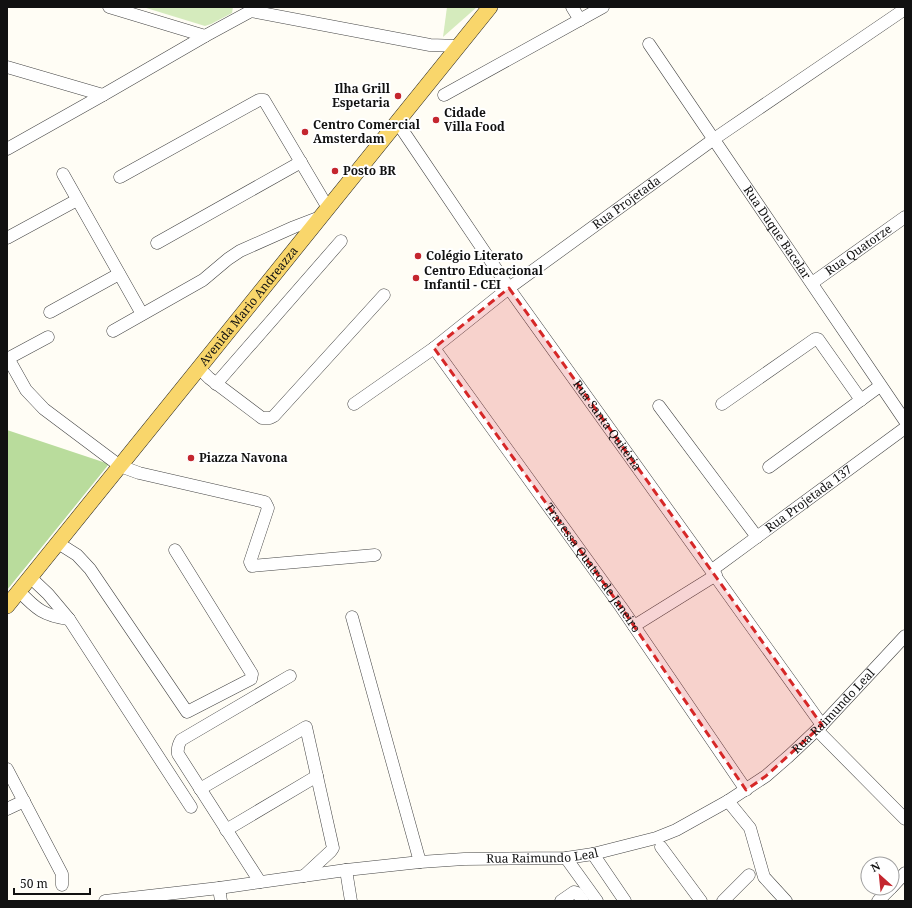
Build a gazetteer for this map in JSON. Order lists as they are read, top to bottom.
{
  "streets": {
    "main road": ["Avenida Mario Andreazza"],
    "street": [
      "Rua Projetada",
      "Rua Duque Bacelar",
      "Rua Quatorze",
      "Rua Santa Quitéria",
      "Rua Projetada 137",
      "Travessa Quatro de Janeiro",
      "Rua Raimundo Leal"
    ]
  },
  "crossings": [
    ["Rua Projetada", "Rua Duque Bacelar"],
    ["Rua Projetada", "Rua Santa Quitéria"],
    ["Rua Projetada", "Travessa Quatro de Janeiro"],
    ["Rua Duque Bacelar", "Rua Quatorze"],
    ["Avenida Mario Andreazza", "Rua Santa Quitéria"],
    ["Rua Santa Quitéria", "Rua Projetada 137"],
    ["Rua Santa Quitéria", "Rua Raimundo Leal"],
    ["Rua Projetada 137", "Travessa Quatro de Janeiro"],
    ["Travessa Quatro de Janeiro", "Rua Raimundo Leal"]
  ],
  "places": [
    "Ilha Grill Espetaria",
    "Cidade Villa Food",
    "Centro Comercial Amsterdam",
    "Posto BR",
    "Colégio Literato",
    "Centro Educacional Infantil - CEI",
    "Piazza Navona"
  ],
  "scale_bar": "50 m",
  "north": "top left"
}
